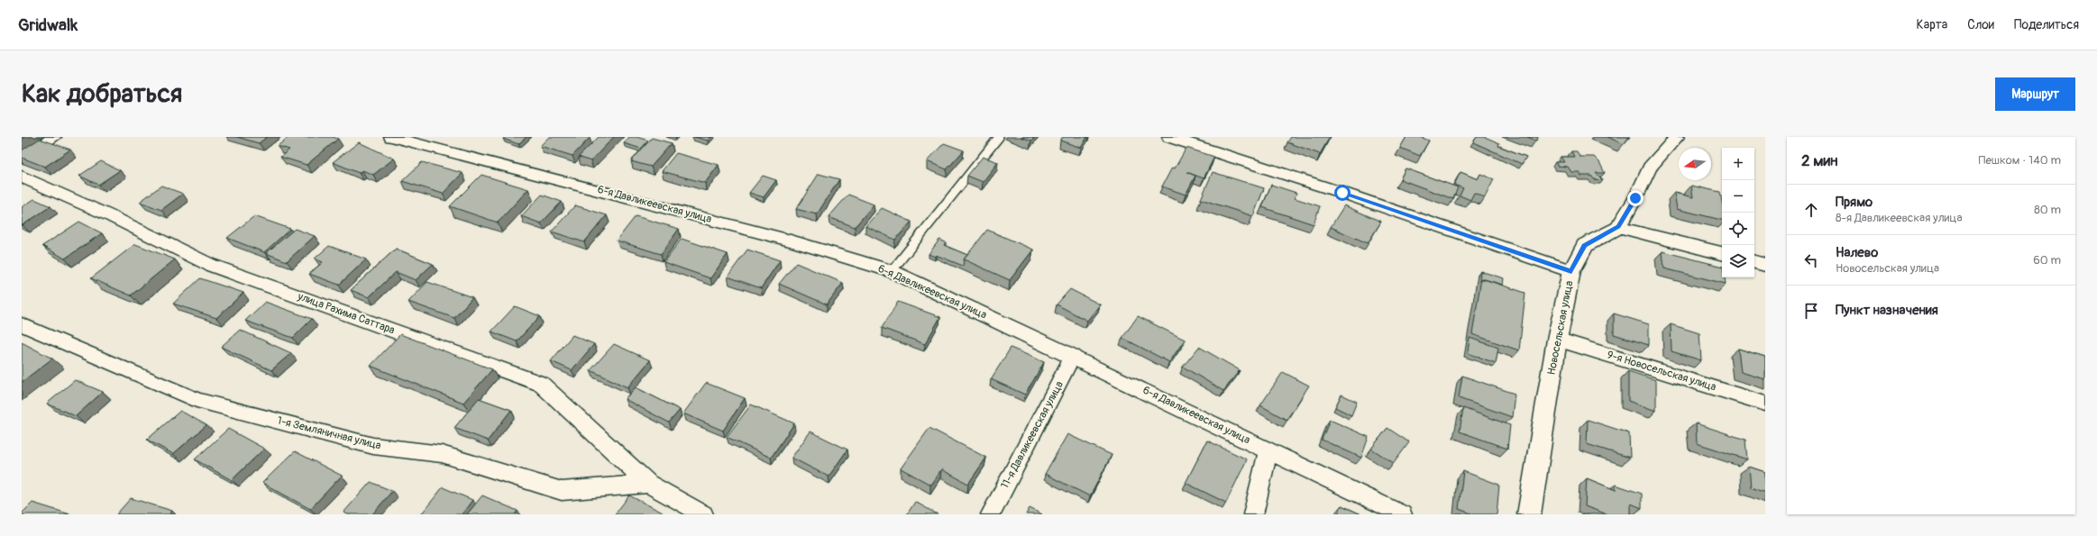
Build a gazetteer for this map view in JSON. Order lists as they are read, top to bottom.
{
  "streets": {
    "street": [
      "6-я Давликеевская улица",
      "улица Рахима Саттара",
      "Новосельская улица",
      "9-я Новосельская улица",
      "1-я Земляничная улица",
      "11-я Давликеевская улица"
    ]
  },
  "crossings": [
    ["6-я Давликеевская улица", "11-я Давликеевская улица"],
    ["улица Рахима Саттара", "1-я Земляничная улица"],
    ["Новосельская улица", "9-я Новосельская улица"]
  ],
  "north": "left",
  "page": {
    "header": "Gridwalk",
    "nav": ["Карта", "Слои", "Поделиться"],
    "buttons": "Маршрут",
    "title": "Как добраться",
    "heading": ["2 мин", "Пешком · 140 m"],
    "map_buttons": ["+", "−"],
    "list": [
      ["Прямо", "8-я Давликеевская улица", "80 m"],
      ["Налево", "Новосельская улица", "60 m"],
      "Пункт назначения"
    ]
  }
}
